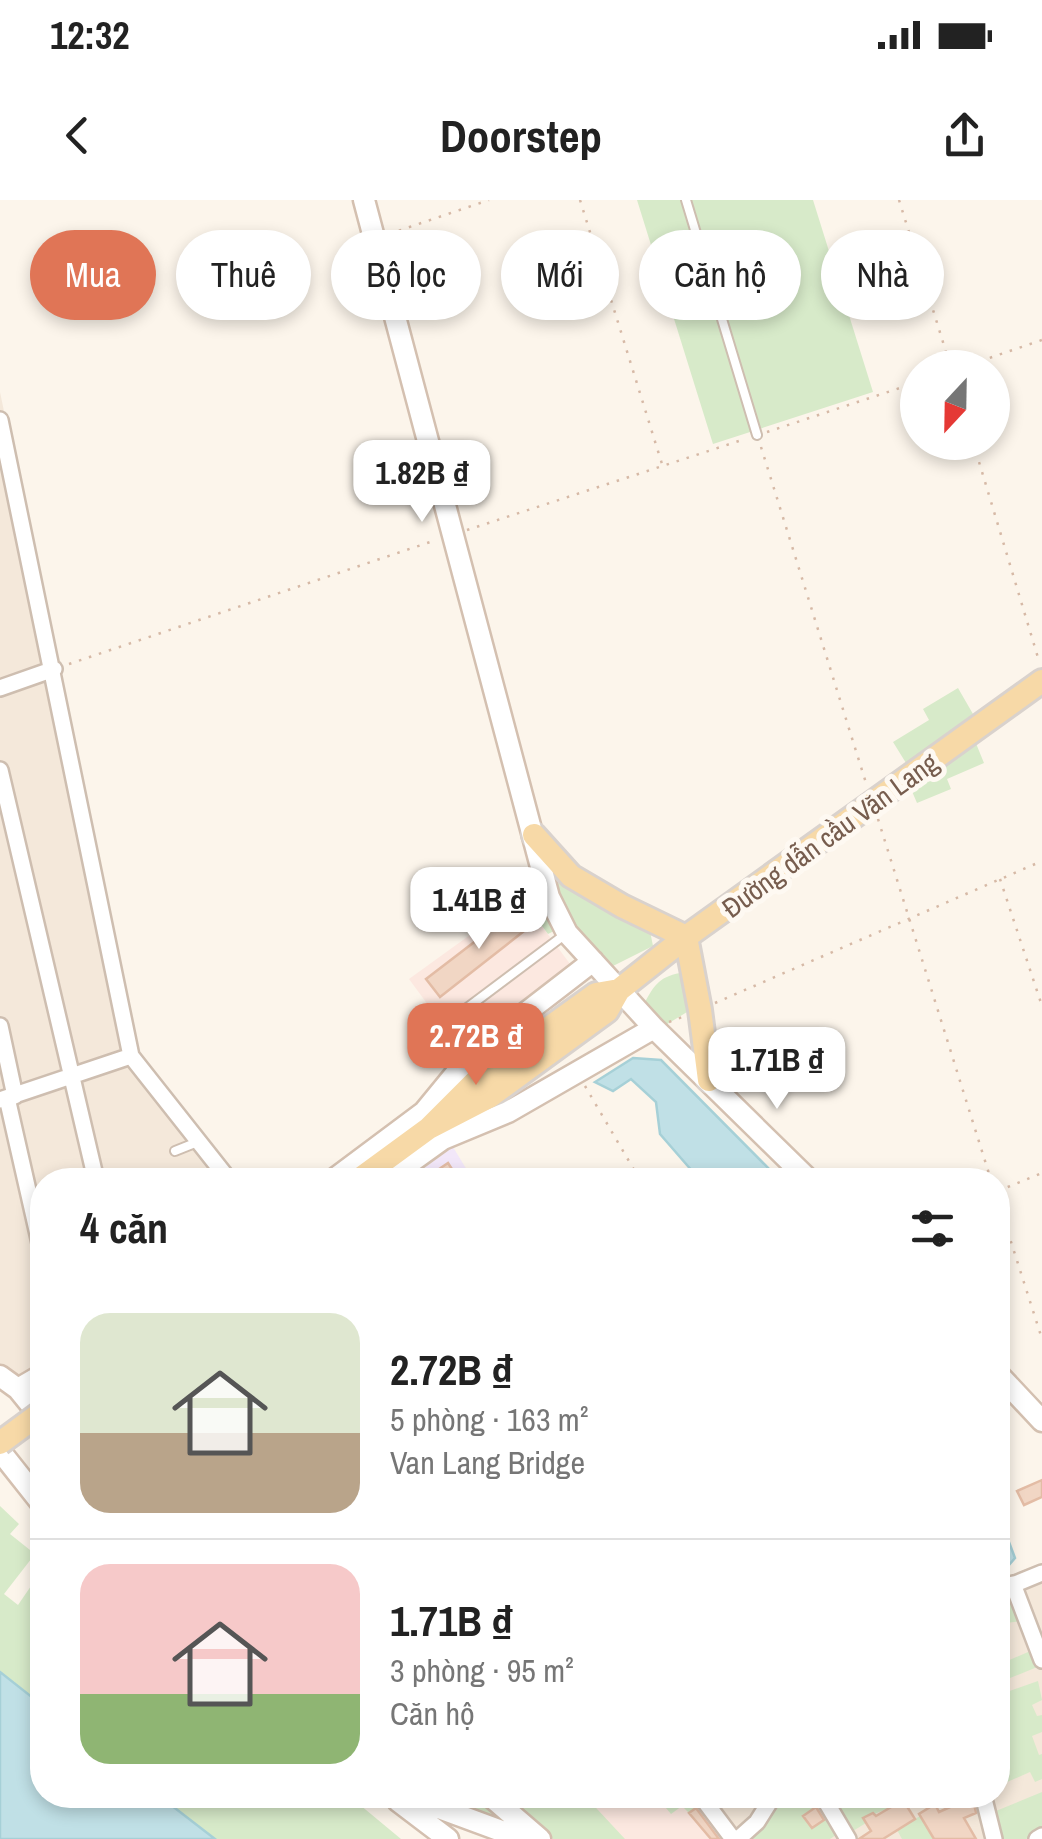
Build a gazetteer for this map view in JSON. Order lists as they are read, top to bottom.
{
  "streets": {
    "main road": ["Đường dẫn cầu Văn Lang"]
  },
  "north": "bottom",
  "page": {
    "status": "12:32",
    "header": "Doorstep",
    "chip": [
      "Mua",
      "Thuê",
      "Bộ lọc",
      "Mới",
      "Căn hộ",
      "Nhà"
    ],
    "price": [
      "1.82B ₫",
      "1.41B ₫",
      "2.72B ₫",
      "1.71B ₫"
    ],
    "heading": "4 căn",
    "list": [
      {
        "name": "2.72B ₫",
        "note": "5 phòng · 163 m² · Van Lang Bridge"
      },
      {
        "name": "1.71B ₫",
        "note": "3 phòng · 95 m² · Căn hộ"
      }
    ]
  }
}
